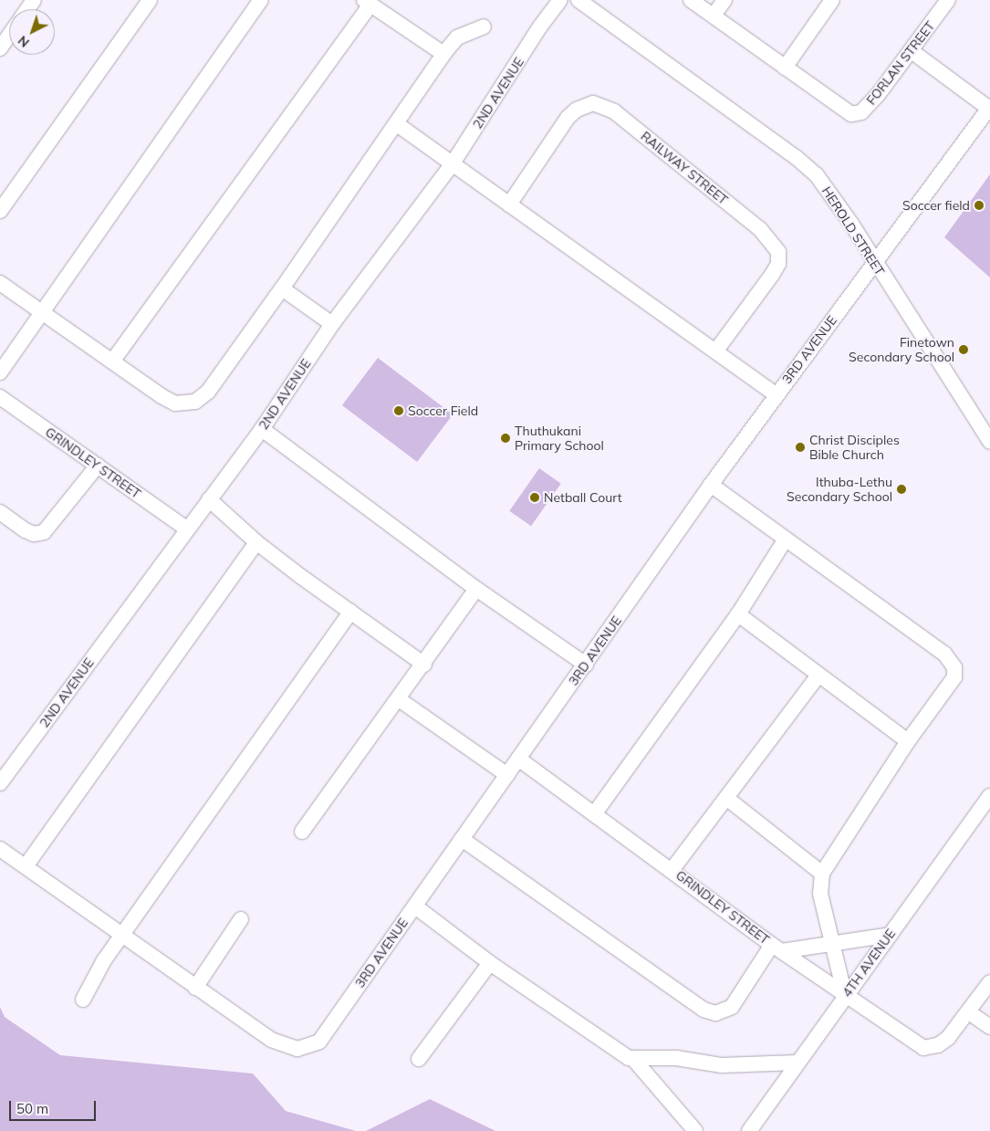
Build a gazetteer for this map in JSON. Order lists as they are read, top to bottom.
{
  "streets": {
    "street": [
      "FORLAN STREET",
      "2ND AVENUE",
      "RAILWAY STREET",
      "HEROLD STREET",
      "3RD AVENUE",
      "GRINDLEY STREET",
      "4TH AVENUE"
    ]
  },
  "crossings": [
    ["2ND AVENUE", "GRINDLEY STREET"],
    ["HEROLD STREET", "3RD AVENUE"],
    ["3RD AVENUE", "GRINDLEY STREET"],
    ["GRINDLEY STREET", "4TH AVENUE"]
  ],
  "places": [
    "Soccer field",
    "Finetown Secondary School",
    "Soccer Field",
    "Thuthukani Primary School",
    "Christ Disciples Bible Church",
    "Ithuba-Lethu Secondary School",
    "Netball Court"
  ],
  "scale_bar": "50 m",
  "north": "bottom left"
}
